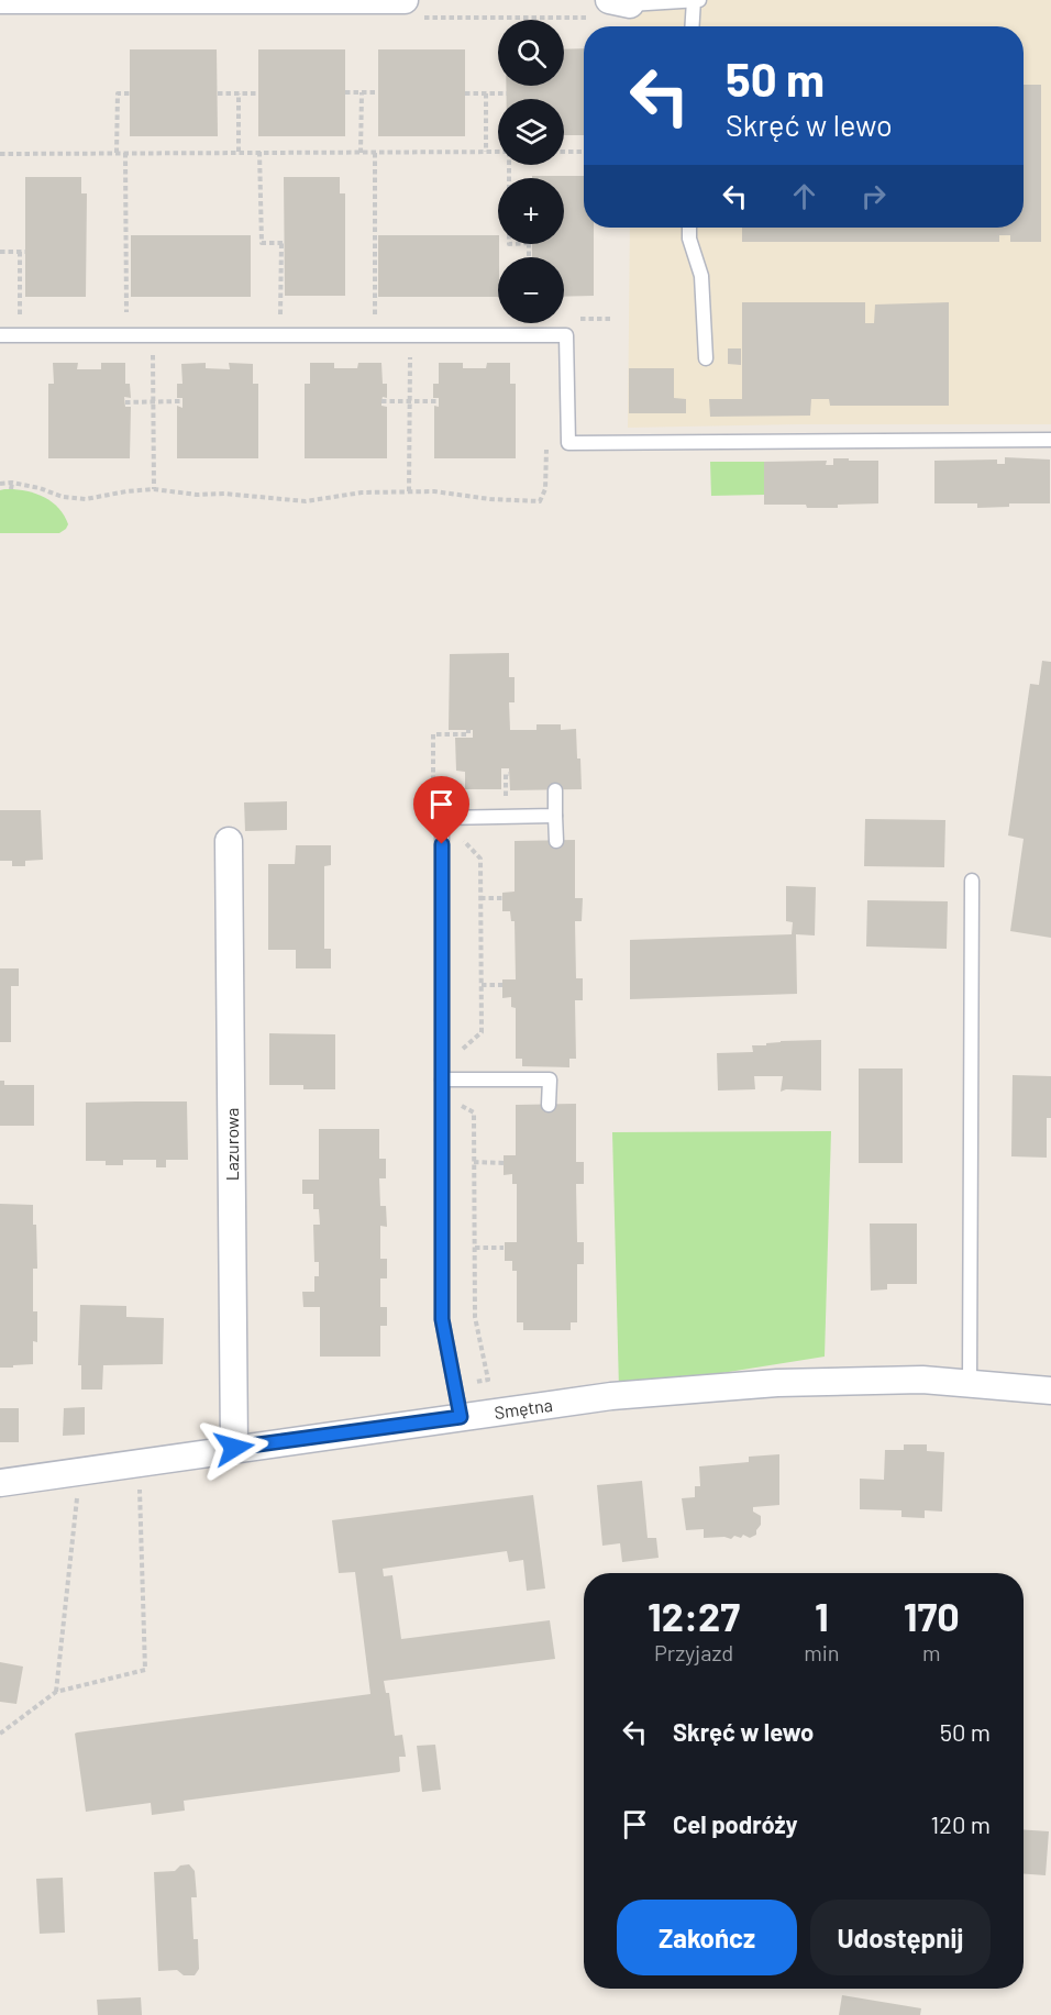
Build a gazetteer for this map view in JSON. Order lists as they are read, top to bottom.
{
  "streets": {
    "street": ["Lazurowa", "Smętna"]
  },
  "crossings": [
    ["Lazurowa", "Smętna"]
  ],
  "page": {
    "map_buttons": ["+", "−"],
    "turn": ["50 m", "Skręć w lewo"],
    "eta": [
      "12:27",
      "Przyjazd",
      "1",
      "min",
      "170",
      "m"
    ],
    "list": [
      {
        "name": "Skręć w lewo",
        "value": "50 m"
      },
      {
        "name": "Cel podróży",
        "value": "120 m"
      }
    ],
    "buttons": ["Zakończ", "Udostępnij"]
  }
}
